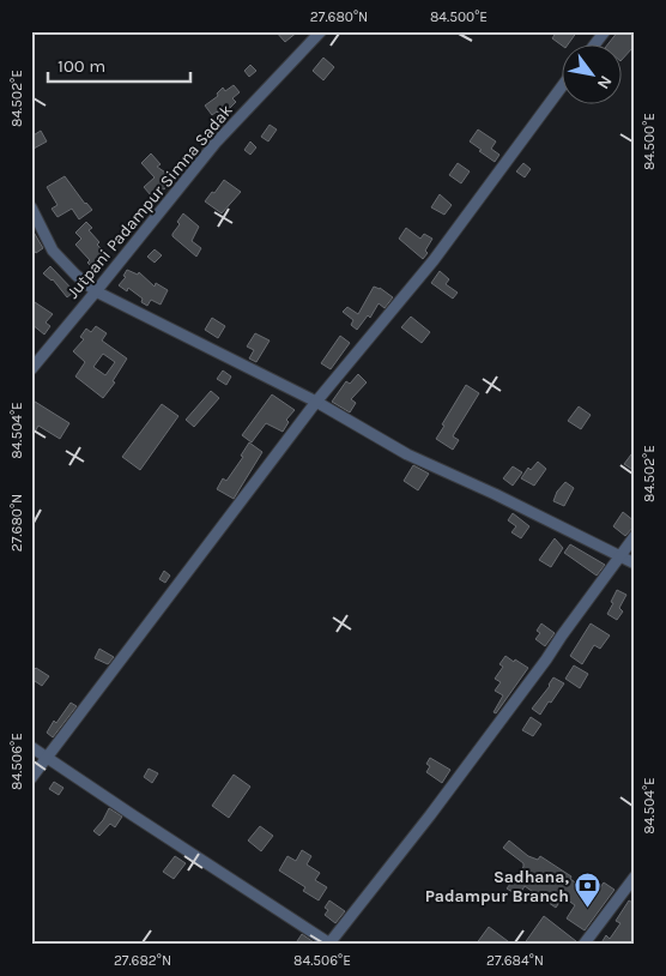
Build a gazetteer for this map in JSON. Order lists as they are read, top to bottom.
{
  "streets": {
    "street": ["Jutpani Padampur Simna Sadak"]
  },
  "places": {
    "bank": ["Sadhana, Padampur Branch"]
  },
  "scale_bar": "100 m",
  "north": "bottom right",
  "coordinates": [
    "27.680°N",
    "84.500°E",
    "84.502°E",
    "84.504°E",
    "84.506°E",
    "27.682°N",
    "27.684°N"
  ]
}
